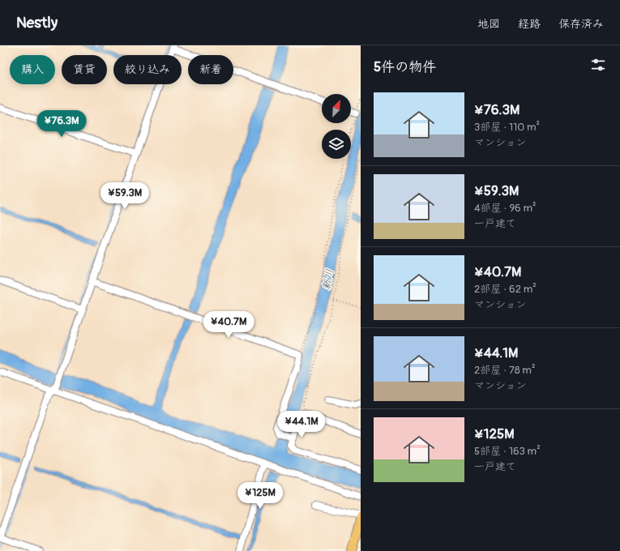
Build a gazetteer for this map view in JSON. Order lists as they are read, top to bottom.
{
  "water": ["新川"],
  "north": "top right",
  "page": {
    "header": "Nestly",
    "nav": ["地図", "経路", "保存済み"],
    "heading": "5件の物件",
    "chip": [
      "購入",
      "賃貸",
      "絞り込み",
      "新着"
    ],
    "list": [
      {
        "name": "¥76.3M",
        "note": "3部屋 · 110 m² · マンション"
      },
      {
        "name": "¥59.3M",
        "note": "4部屋 · 96 m² · 一戸建て"
      },
      {
        "name": "¥40.7M",
        "note": "2部屋 · 62 m² · マンション"
      },
      {
        "name": "¥44.1M",
        "note": "2部屋 · 78 m² · マンション"
      },
      {
        "name": "¥125M",
        "note": "5部屋 · 163 m² · 一戸建て"
      }
    ],
    "price": [
      "¥76.3M",
      "¥59.3M",
      "¥40.7M",
      "¥44.1M",
      "¥125M"
    ]
  }
}
